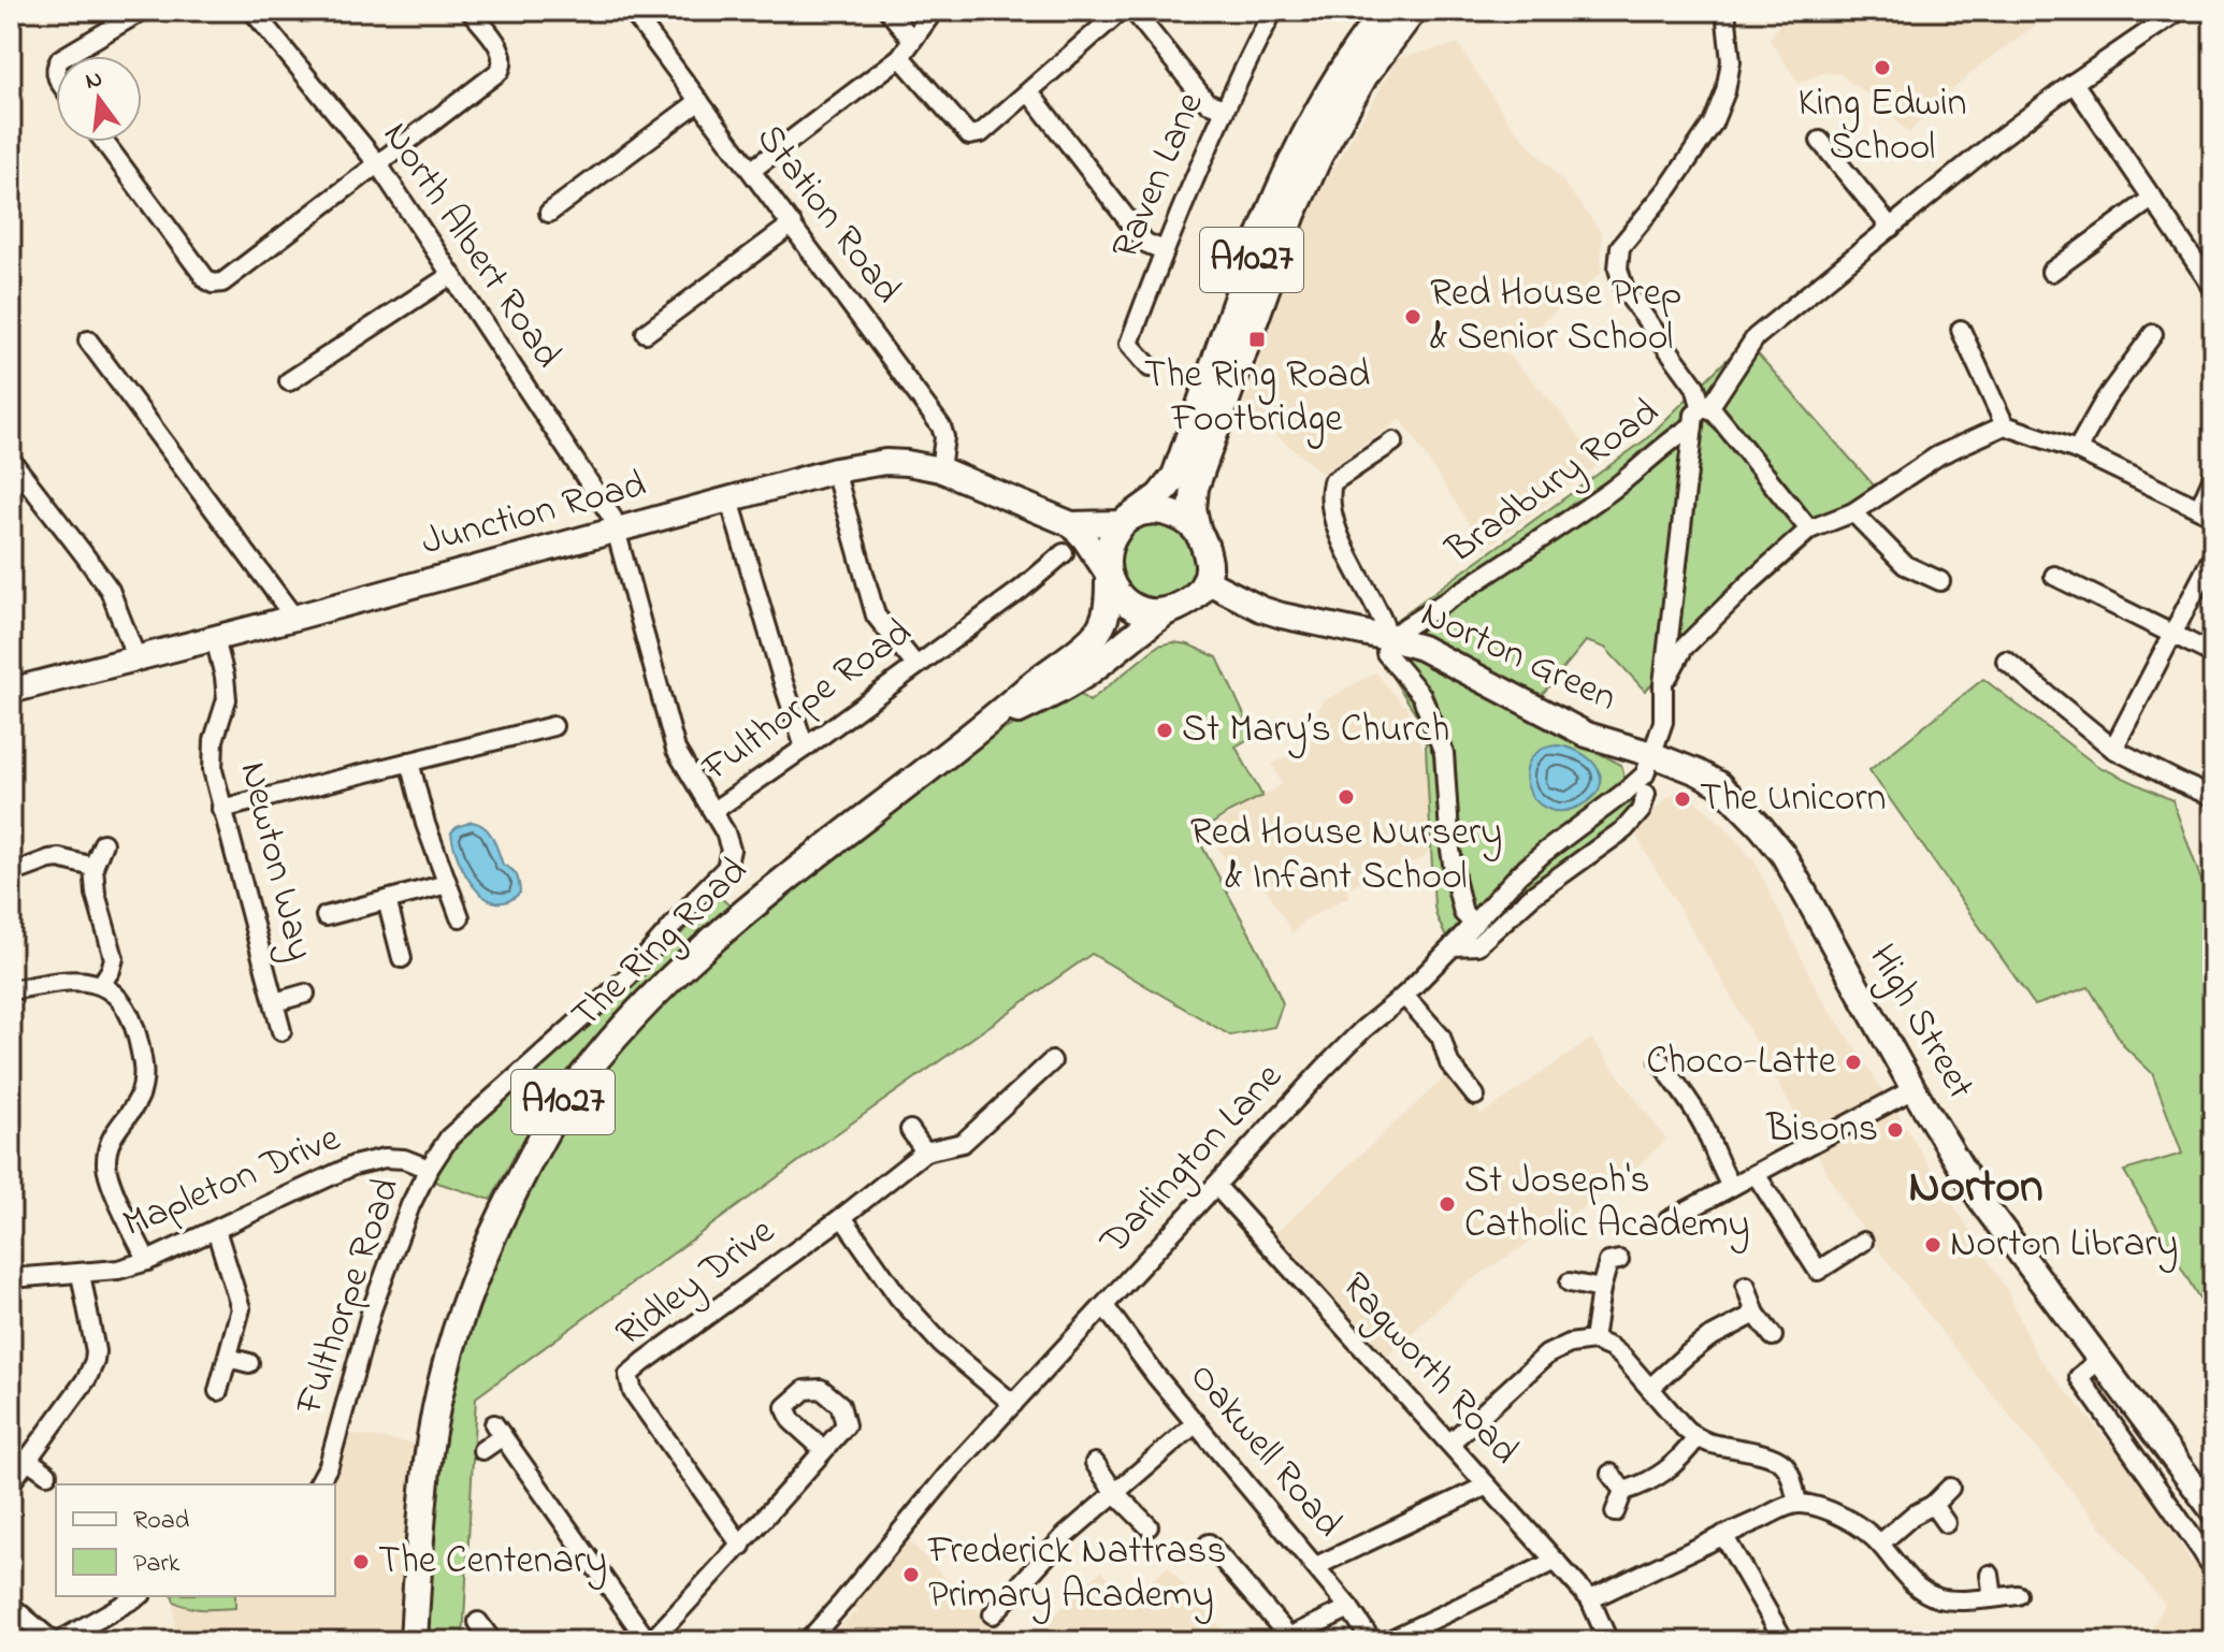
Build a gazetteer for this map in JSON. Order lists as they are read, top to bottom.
{
  "streets": {
    "main road": [
      "A1027",
      "Junction Road",
      "Norton Green",
      "The Ring Road",
      "High Street"
    ],
    "street": [
      "Raven Lane",
      "Station Road",
      "North Albert Road",
      "Bradbury Road",
      "Fulthorpe Road",
      "Newton Way",
      "Darlington Lane",
      "Mapleton Drive",
      "Ridley Drive",
      "Ragworth Road",
      "Oakwell Road"
    ]
  },
  "crossings": [
    ["Station Road", "Junction Road"],
    ["North Albert Road", "Junction Road"],
    ["North Albert Road", "Fulthorpe Road"],
    ["A1027", "Junction Road"],
    ["A1027", "Norton Green"],
    ["A1027", "The Ring Road"],
    ["Bradbury Road", "Norton Green"],
    ["Bradbury Road", "Darlington Lane"],
    ["Junction Road", "Norton Green"],
    ["Junction Road", "Newton Way"],
    ["Junction Road", "The Ring Road"],
    ["Norton Green", "The Ring Road"],
    ["Norton Green", "High Street"],
    ["Norton Green", "Darlington Lane"],
    ["Fulthorpe Road", "Mapleton Drive"],
    ["High Street", "Darlington Lane"],
    ["Darlington Lane", "Ragworth Road"],
    ["Darlington Lane", "Oakwell Road"]
  ],
  "districts": ["Norton"],
  "places": {
    "other": [
      "King Edwin School",
      "Red House Prep & Senior School",
      "St Mary’s Church",
      "Red House Nursery & Infant School",
      "The Unicorn",
      "Choco-Latte",
      "Bisons",
      "St Joseph's Catholic Academy",
      "Norton Library",
      "The Centenary",
      "Frederick Nattrass Primary Academy"
    ],
    "transit": ["The Ring Road Footbridge"]
  },
  "legend": ["Road", "Park"],
  "north": "top"
}
